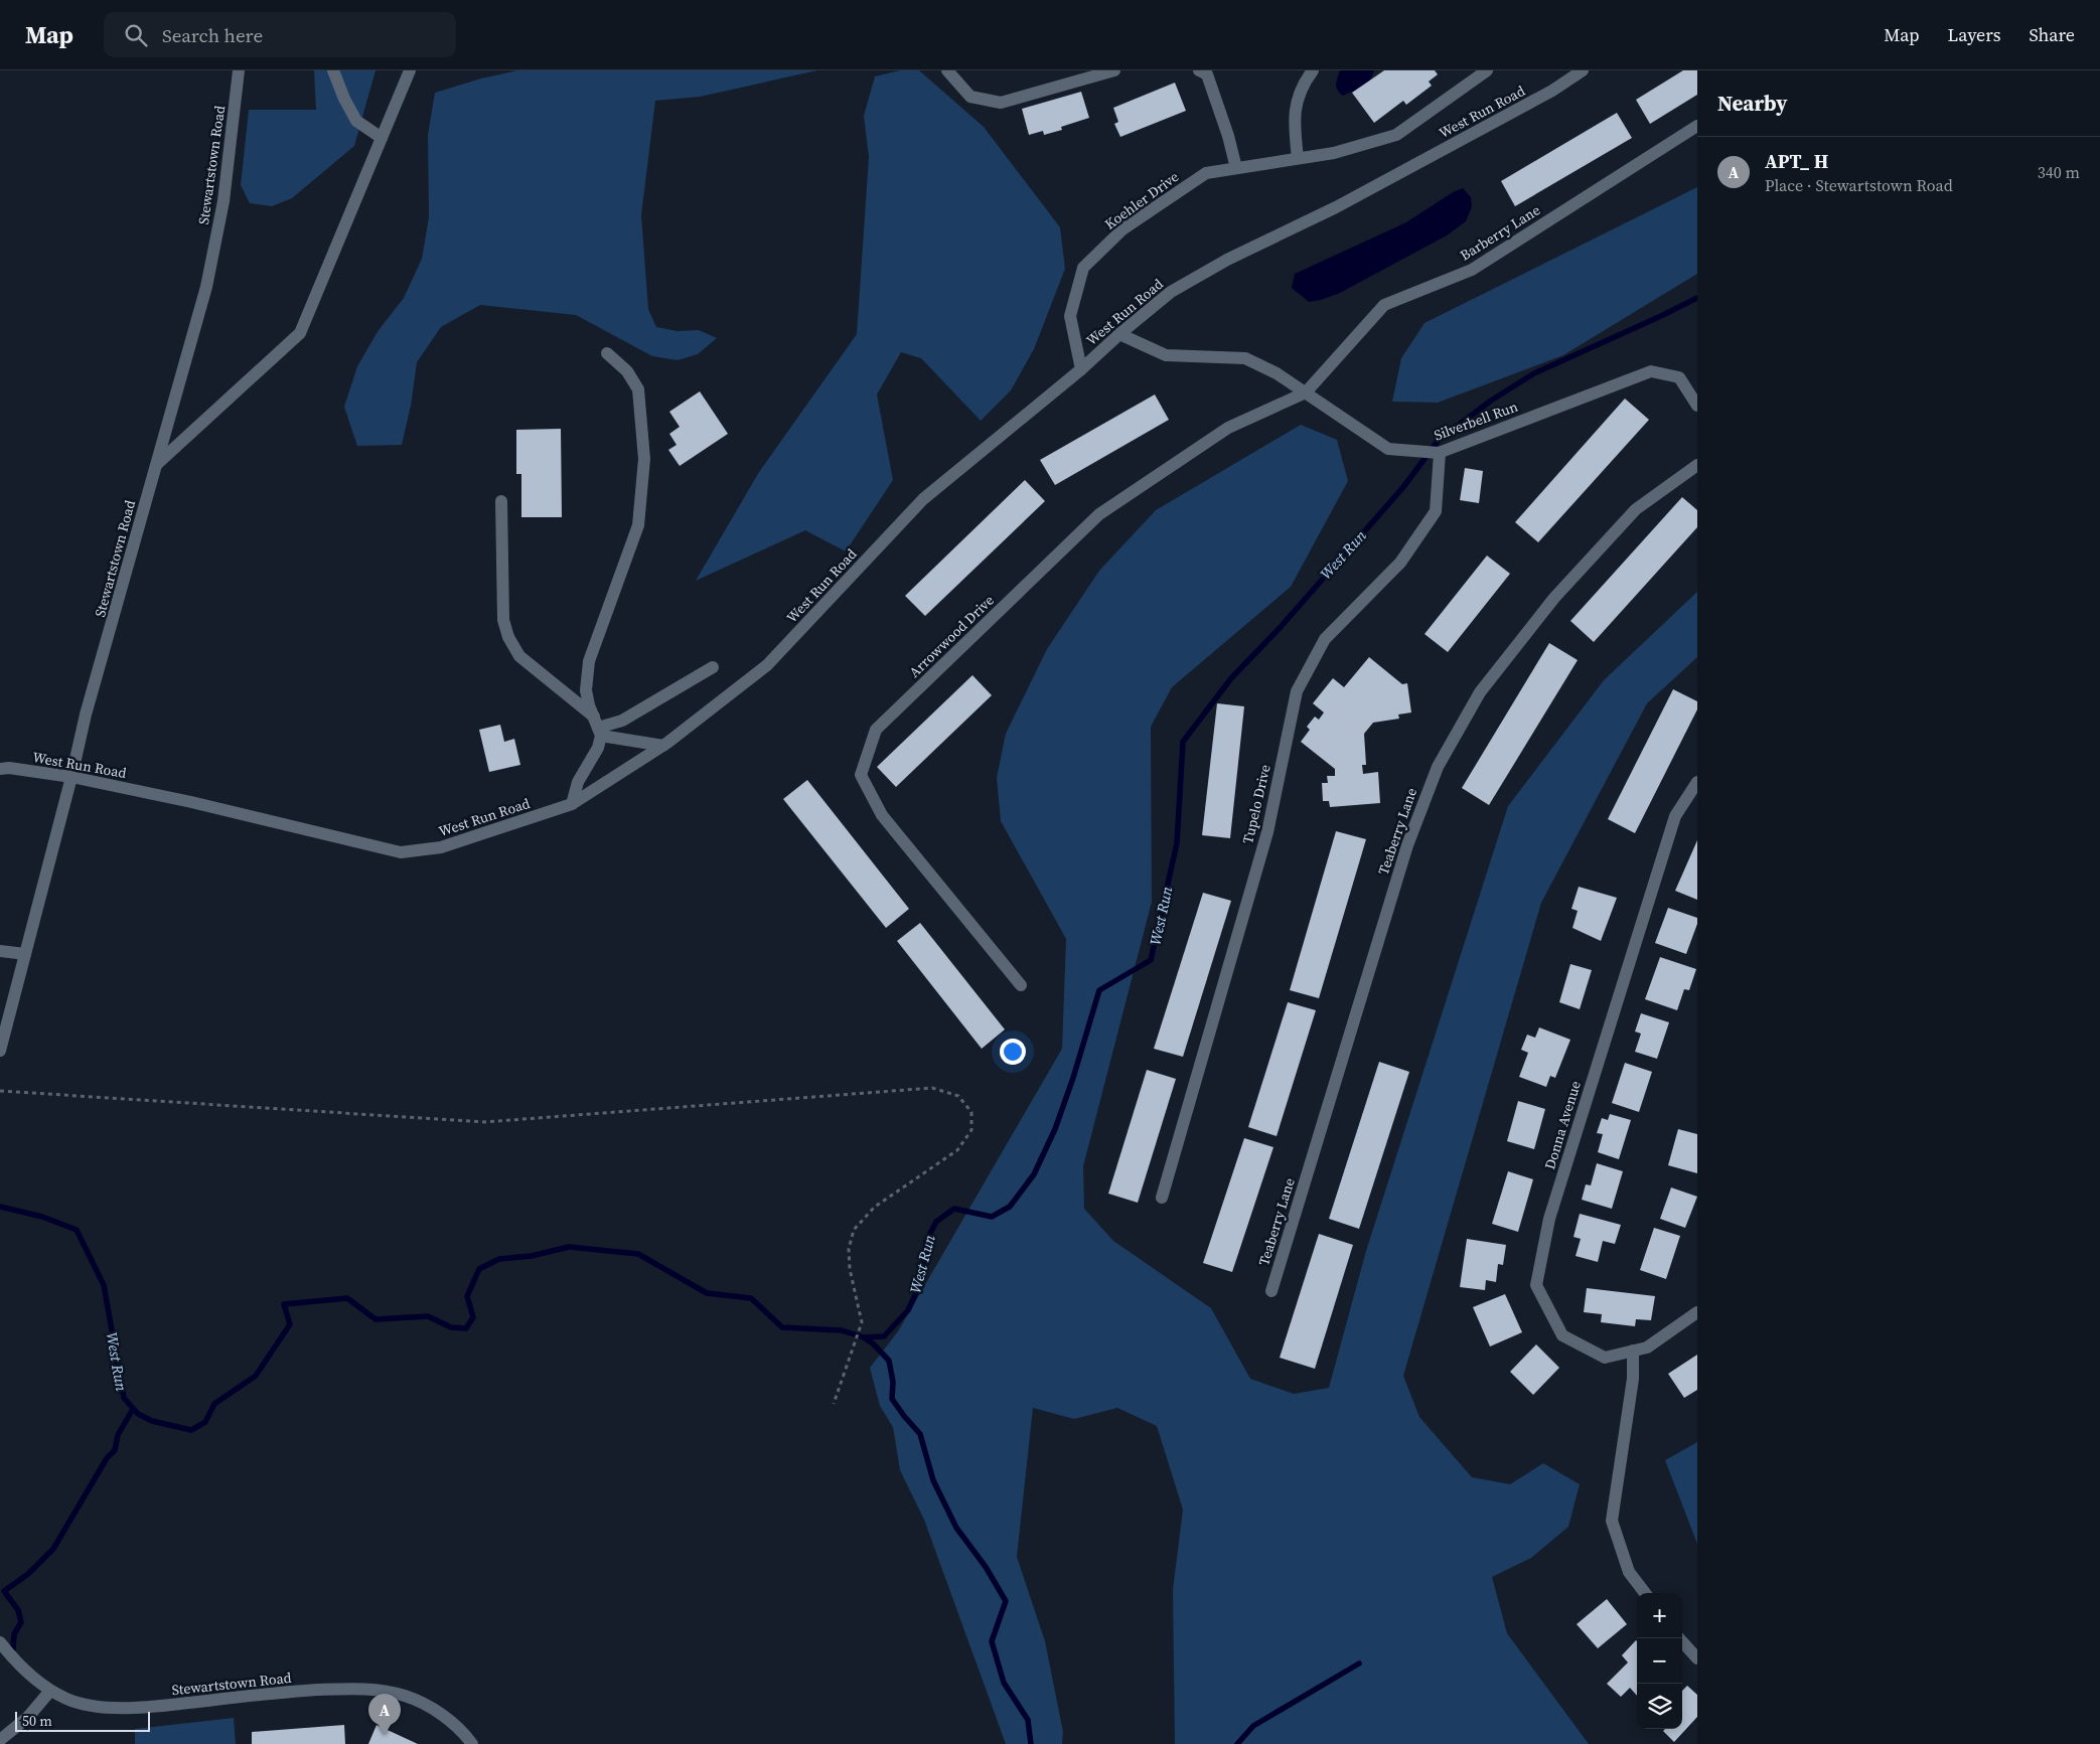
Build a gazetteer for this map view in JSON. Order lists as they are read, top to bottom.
{
  "streets": {
    "street": [
      "West Run Road",
      "Stewartstown Road",
      "Koehler Drive",
      "Barberry Lane",
      "Silverbell Run",
      "Arrowwood Drive",
      "Tupelo Drive",
      "Teaberry Lane",
      "Donna Avenue"
    ]
  },
  "crossings": [
    ["West Run Road", "Stewartstown Road"],
    ["West Run Road", "Koehler Drive"],
    ["West Run Road", "Silverbell Run"],
    ["Barberry Lane", "Silverbell Run"],
    ["Barberry Lane", "Arrowwood Drive"],
    ["Silverbell Run", "Arrowwood Drive"],
    ["Silverbell Run", "Tupelo Drive"]
  ],
  "water": ["West Run"],
  "scale_bar": "50 m",
  "page": {
    "header": "Map",
    "search": "Search here",
    "nav": ["Map", "Layers", "Share"],
    "heading": "Nearby",
    "list": [
      {
        "mark": "A",
        "name": "APT_ H",
        "note": "Place · Stewartstown Road",
        "value": "340 m"
      }
    ],
    "map_buttons": ["+", "−"],
    "pins": "A",
    "scale": "50 m"
  }
}
